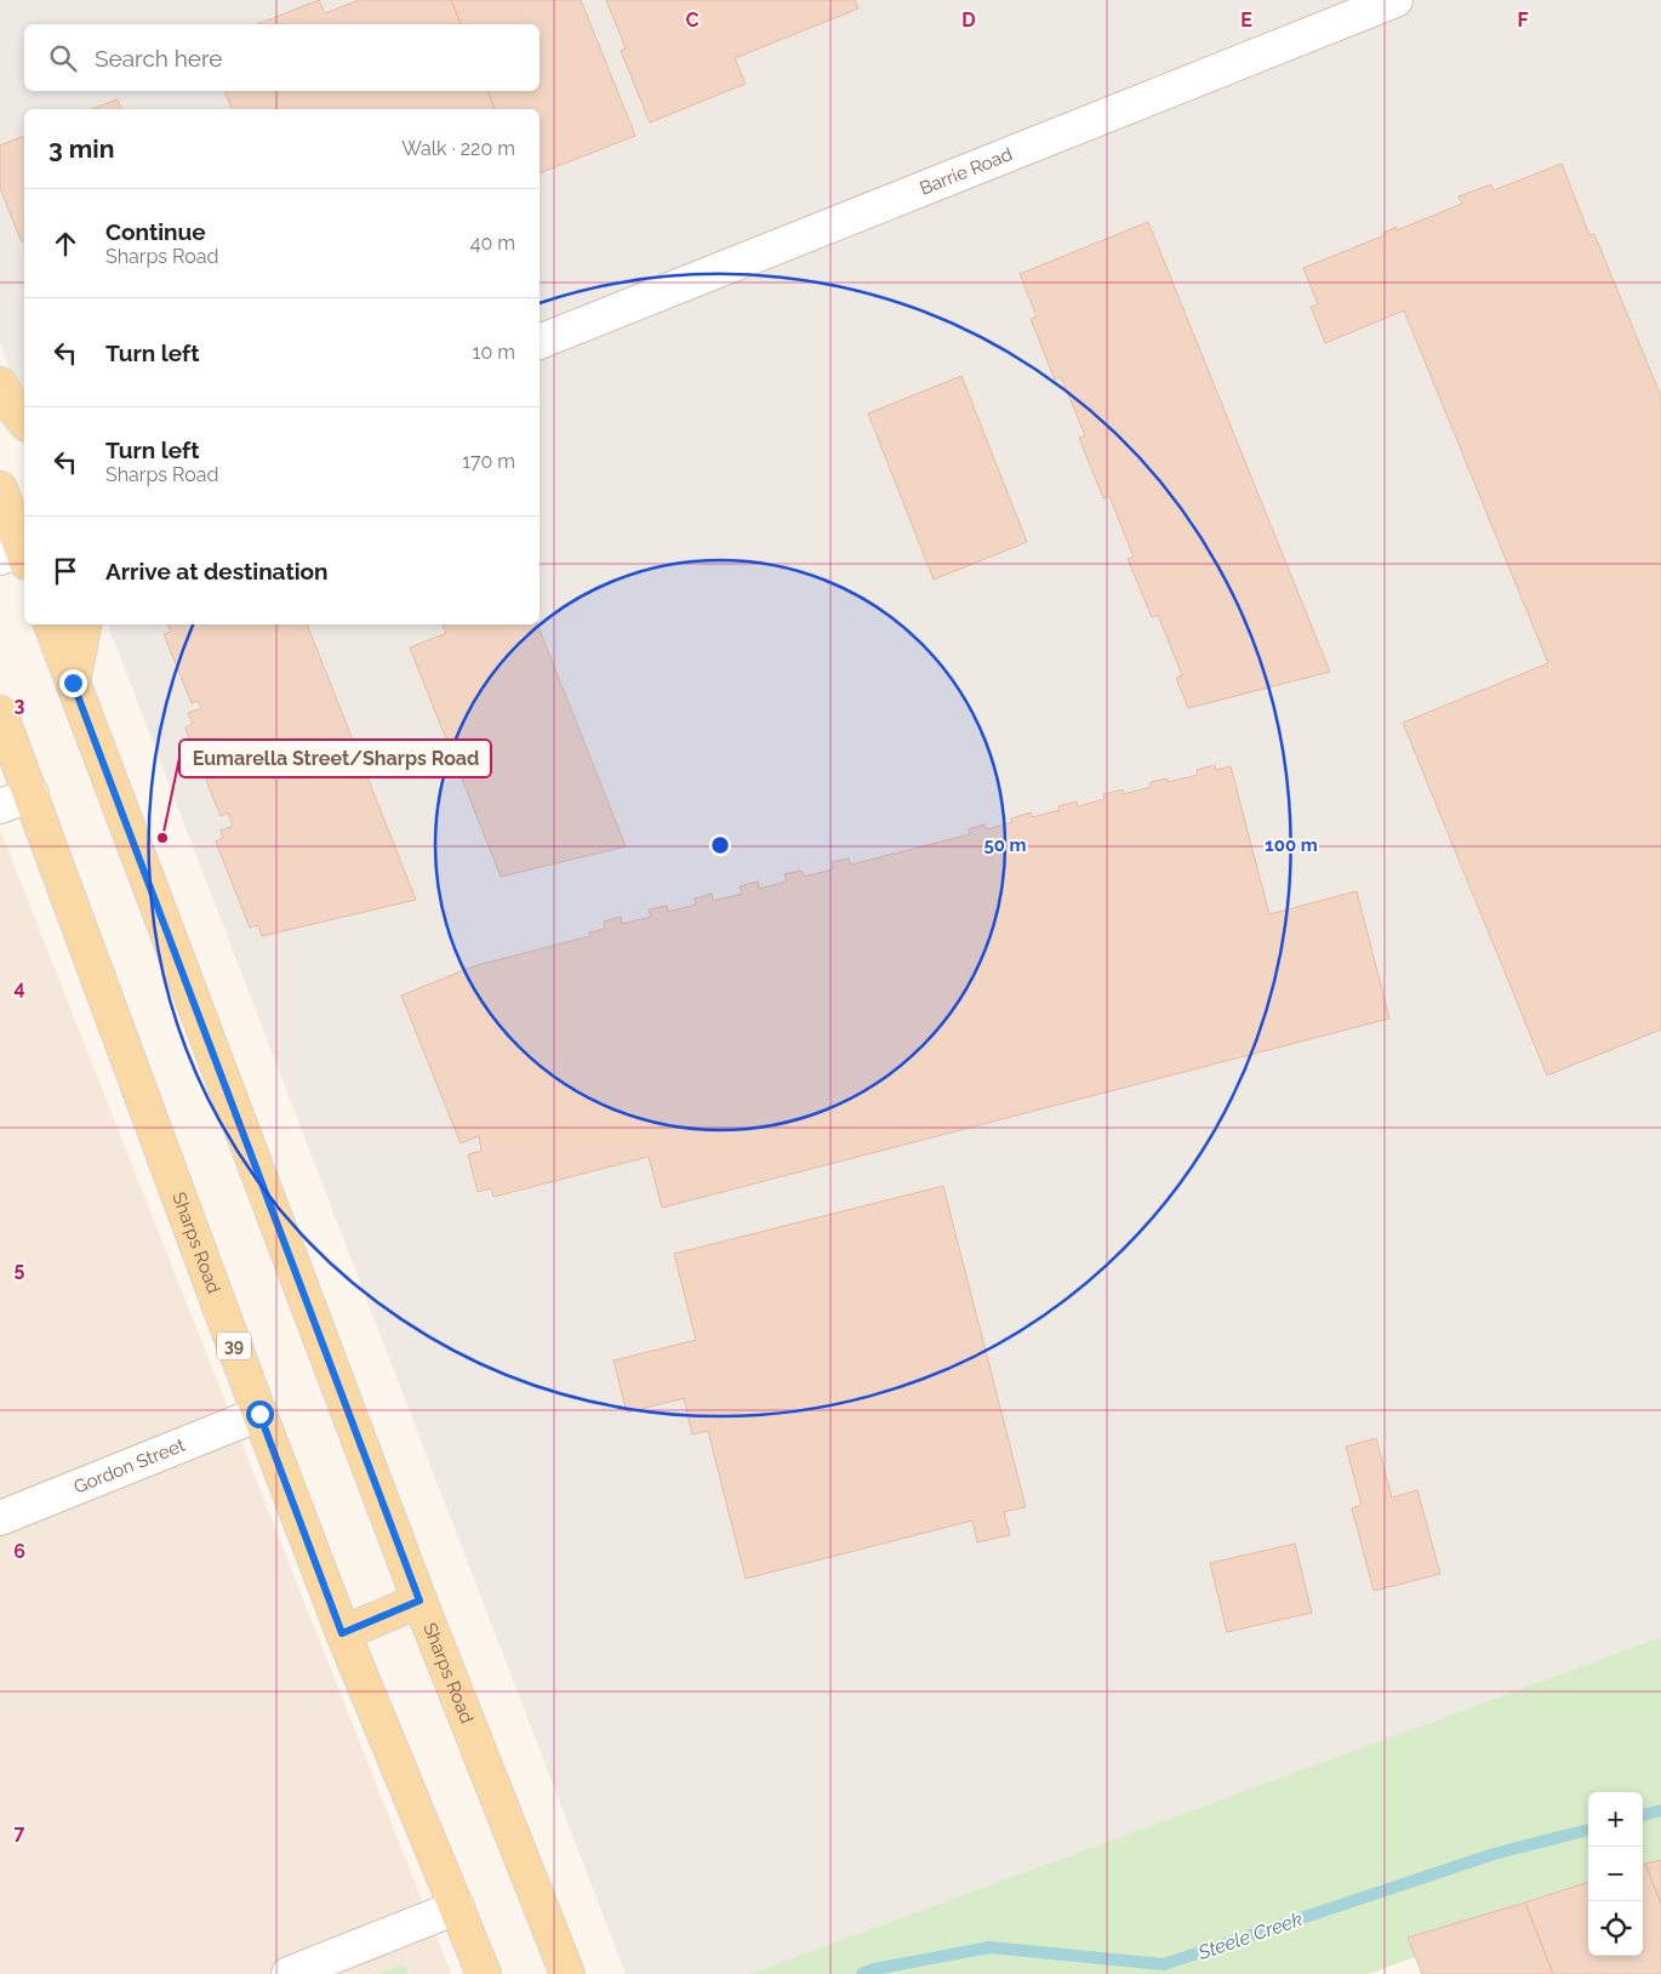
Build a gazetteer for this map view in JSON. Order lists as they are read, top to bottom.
{
  "streets": {
    "main road": ["Sharps Road", "39"],
    "street": ["Barrie Road", "Gordon Street"]
  },
  "crossings": [
    ["Sharps Road", "Gordon Street"]
  ],
  "water": ["Steele Creek"],
  "places": ["Eumarella Street/Sharps Road"],
  "page": {
    "search": "Search here",
    "heading": ["3 min", "Walk · 220 m"],
    "list": [
      ["Continue", "Sharps Road", "40 m"],
      ["Turn left", "10 m"],
      ["Turn left", "Sharps Road", "170 m"],
      "Arrive at destination"
    ],
    "map_buttons": ["+", "−"]
  },
  "grid": {
    "columns": [
      "C",
      "D",
      "E",
      "F"
    ],
    "rows": [
      "3",
      "4",
      "5",
      "6",
      "7"
    ]
  },
  "rings": ["50 m", "100 m"]
}
